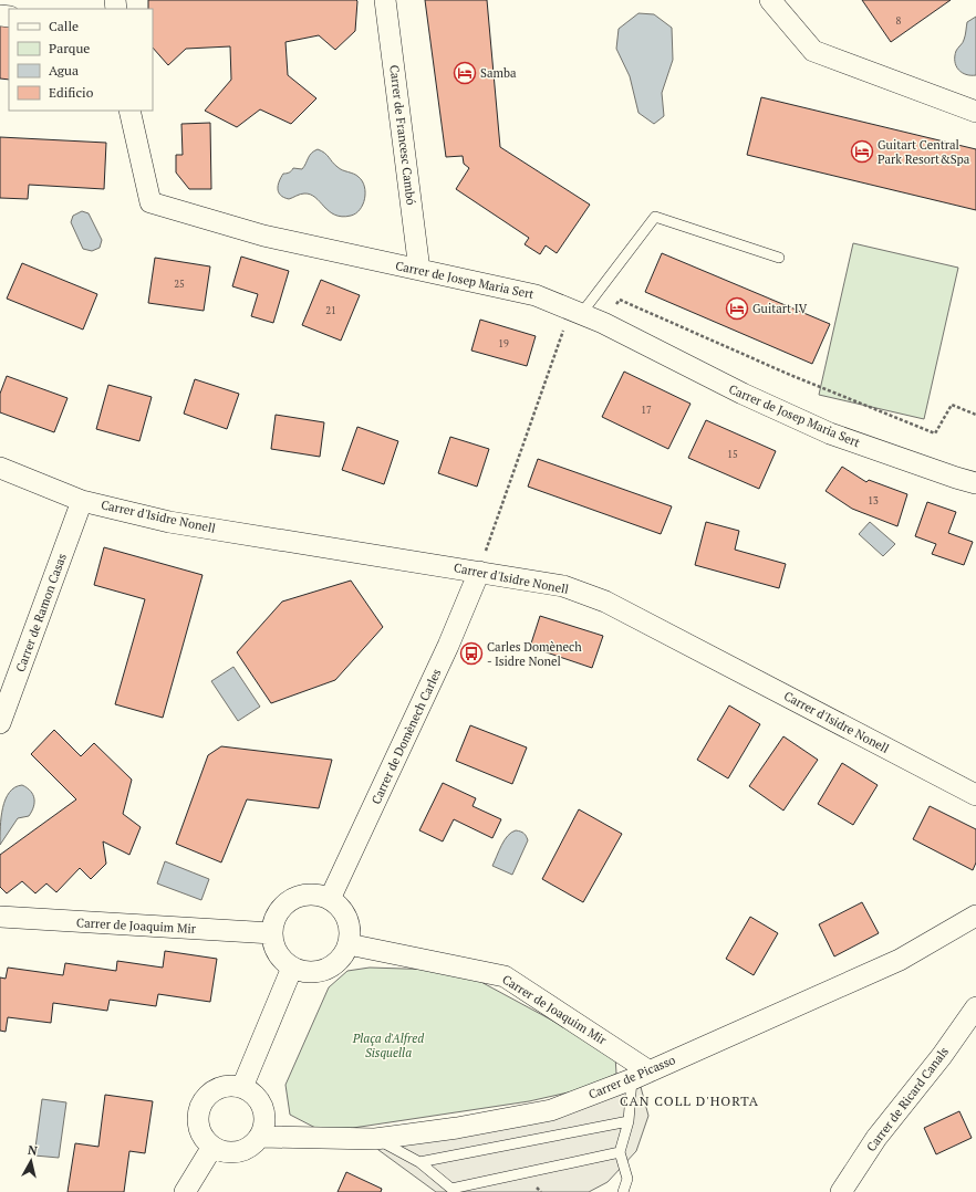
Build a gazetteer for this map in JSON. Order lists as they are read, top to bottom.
{
  "streets": {
    "street": [
      "Carrer de Francesc Cambó",
      "Carrer de Josep Maria Sert",
      "Carrer d'Isidre Nonell",
      "Carrer de Ramon Casas",
      "Carrer de Domènech Carles",
      "Carrer de Joaquim Mir",
      "Carrer de Picasso",
      "Carrer de Ricard Canals"
    ]
  },
  "crossings": [
    ["Carrer de Francesc Cambó", "Carrer de Josep Maria Sert"],
    ["Carrer d'Isidre Nonell", "Carrer de Ramon Casas"],
    ["Carrer d'Isidre Nonell", "Carrer de Domènech Carles"],
    ["Carrer de Domènech Carles", "Carrer de Joaquim Mir"],
    ["Carrer de Joaquim Mir", "Carrer de Picasso"]
  ],
  "districts": ["CAN COLL D'HORTA"],
  "parks": ["Plaça d'Alfred Sisquella"],
  "places": {
    "hotel": ["Samba", "Guitart Central Park Resort&Spa", "Guitart IV"],
    "bus stop": ["Carles Domènech - Isidre Nonel"]
  },
  "house_numbers": [
    "8",
    "25",
    "21",
    "19",
    "17",
    "15",
    "13"
  ],
  "legend": [
    "Calle",
    "Parque",
    "Agua",
    "Edificio"
  ],
  "north": "top"
}
